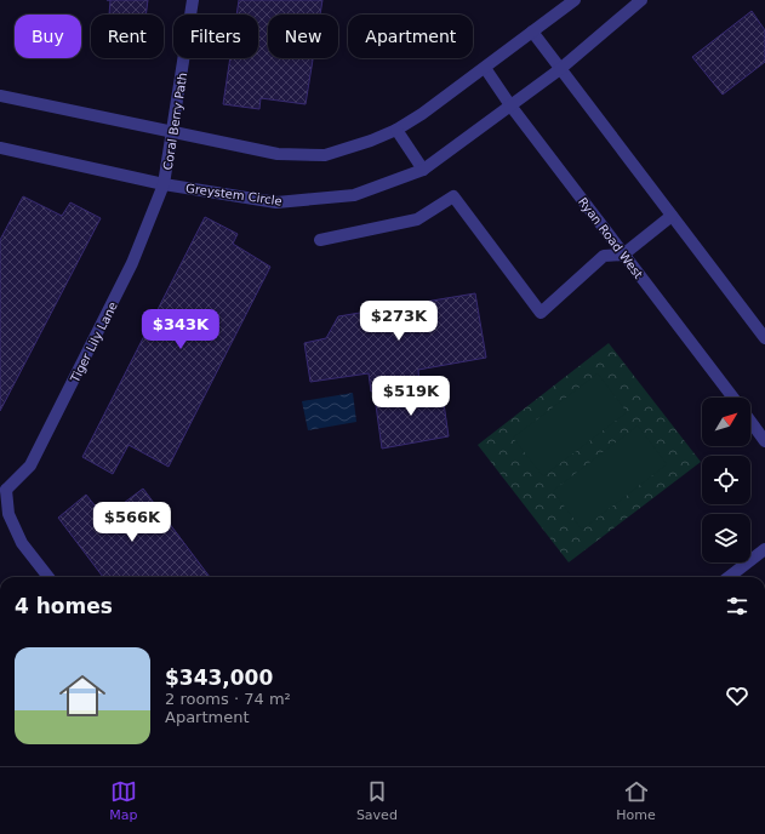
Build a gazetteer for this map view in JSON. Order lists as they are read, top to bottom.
{
  "streets": {
    "street": [
      "Coral Berry Path",
      "Greystem Circle",
      "Ryan Road West",
      "Tiger Lily Lane"
    ]
  },
  "crossings": [
    ["Coral Berry Path", "Greystem Circle"],
    ["Coral Berry Path", "Tiger Lily Lane"],
    ["Greystem Circle", "Ryan Road West"],
    ["Greystem Circle", "Tiger Lily Lane"]
  ],
  "north": "top right",
  "page": {
    "chip": [
      "Buy",
      "Rent",
      "Filters",
      "New",
      "Apartment"
    ],
    "price": [
      "$273K",
      "$343K",
      "$519K",
      "$566K"
    ],
    "heading": "4 homes",
    "list": [
      {
        "name": "$343,000",
        "note": "2 rooms · 74 m² · Apartment"
      }
    ],
    "tabs": ["Map", "Saved", "Home"]
  }
}
